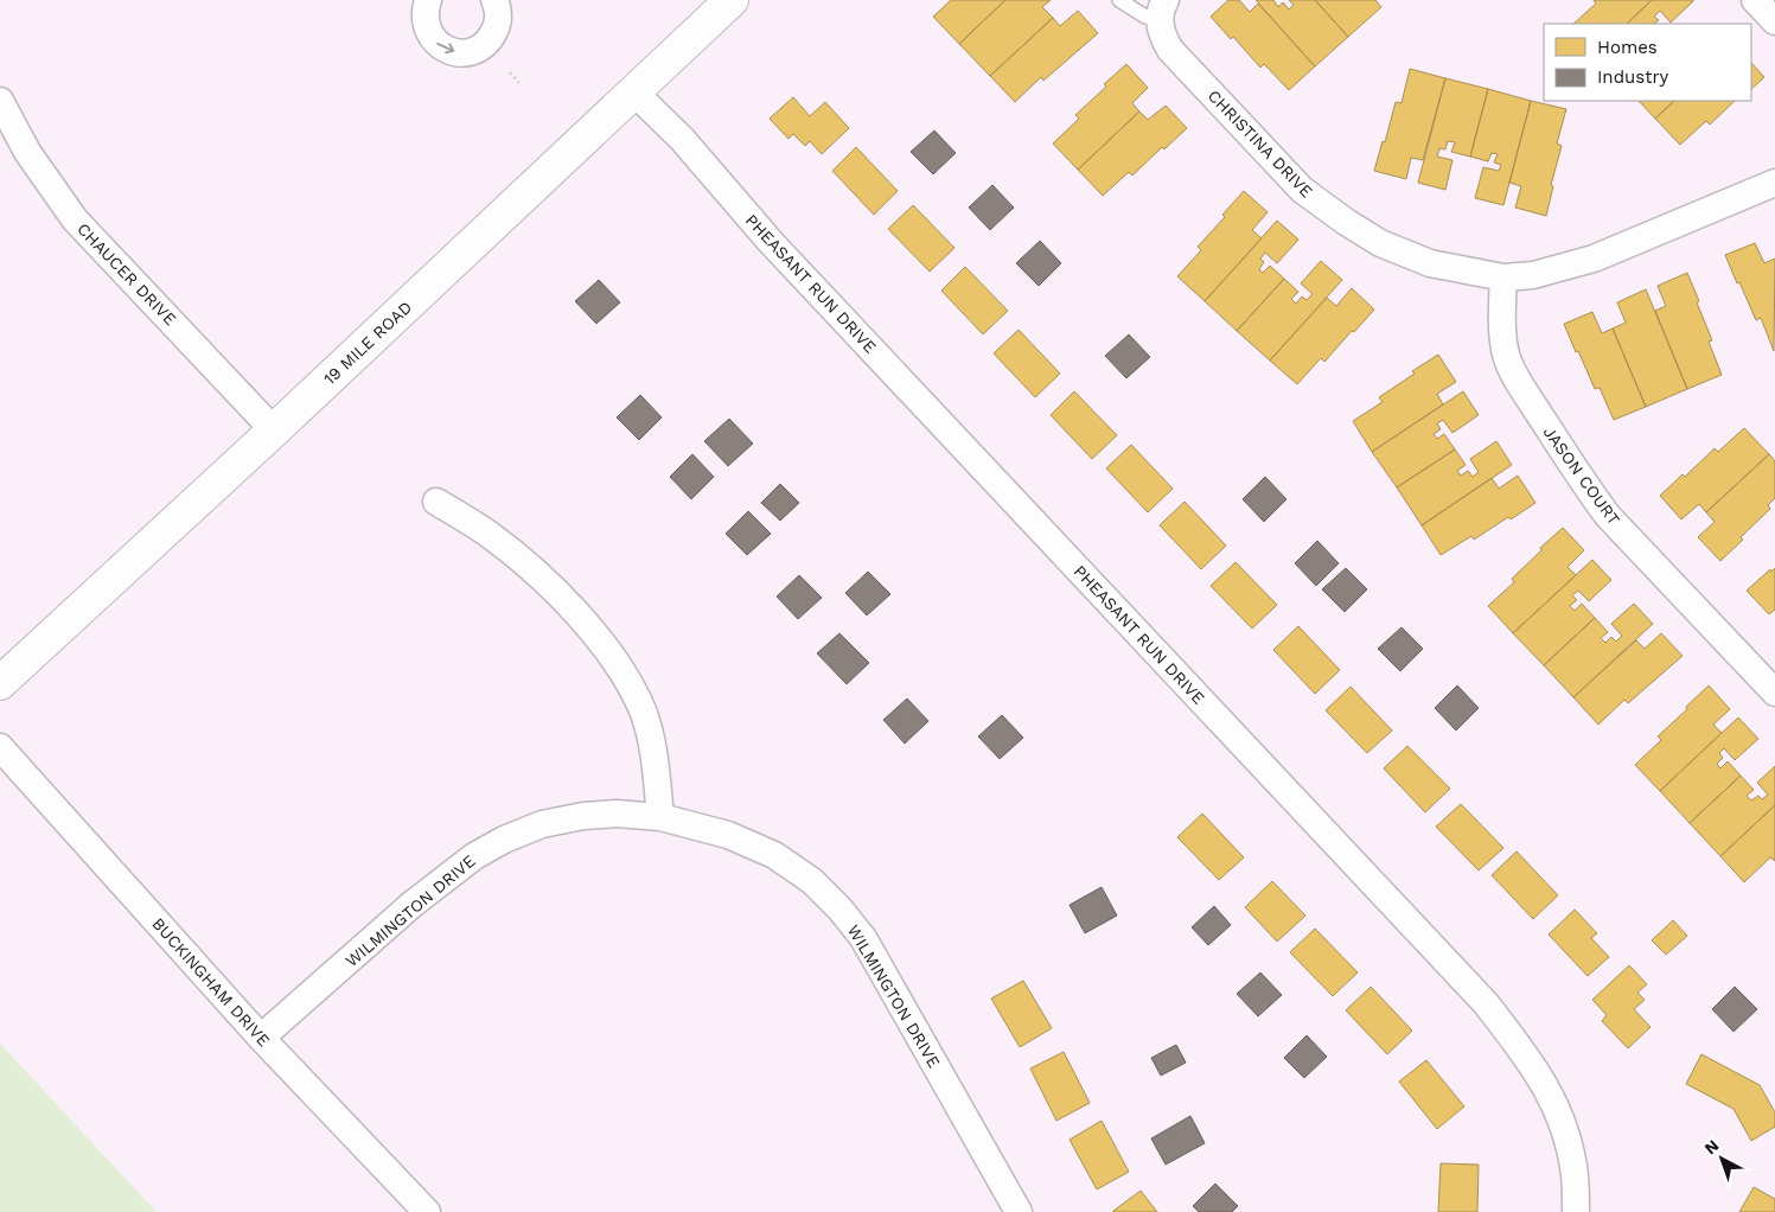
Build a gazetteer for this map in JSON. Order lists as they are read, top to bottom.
{
  "streets": {
    "street": [
      "CHRISTINA DRIVE",
      "CHAUCER DRIVE",
      "PHEASANT RUN DRIVE",
      "19 MILE ROAD",
      "JASON COURT",
      "WILMINGTON DRIVE",
      "BUCKINGHAM DRIVE"
    ]
  },
  "crossings": [
    ["CHRISTINA DRIVE", "JASON COURT"],
    ["CHAUCER DRIVE", "19 MILE ROAD"],
    ["PHEASANT RUN DRIVE", "19 MILE ROAD"],
    ["WILMINGTON DRIVE", "BUCKINGHAM DRIVE"]
  ],
  "legend": ["Homes", "Industry"],
  "north": "top left"
}
